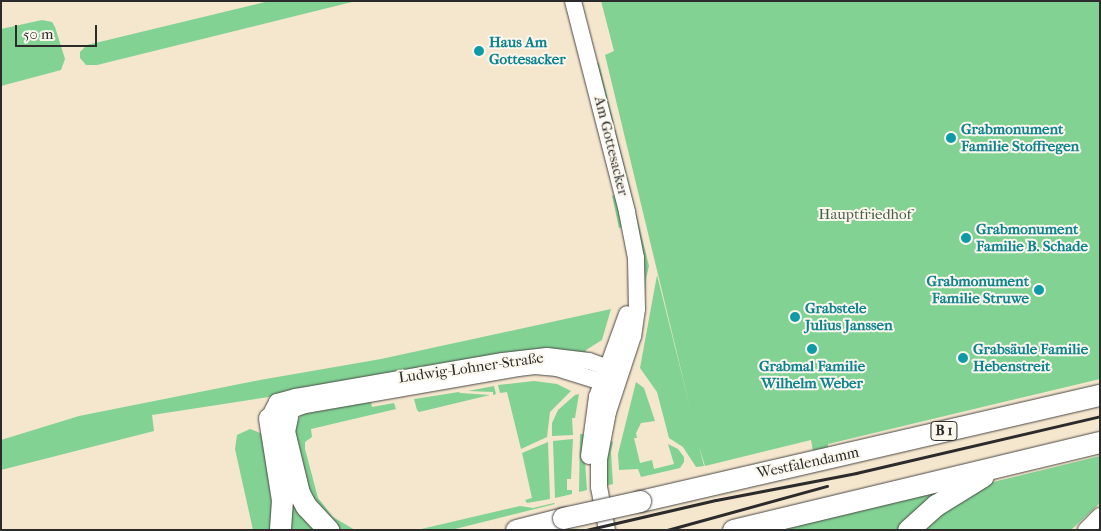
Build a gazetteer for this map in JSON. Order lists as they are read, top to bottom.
{
  "streets": {
    "highway": ["B 1", "Westfalendamm"],
    "street": ["Am Gottesacker", "Ludwig-Lohner-Straße"]
  },
  "crossings": [
    ["Am Gottesacker", "Ludwig-Lohner-Straße"]
  ],
  "parks": ["Hauptfriedhof"],
  "places": [
    "Haus Am Gottesacker",
    "Grabmonument Familie Stoffregen",
    "Grabmonument Familie B. Schade",
    "Grabmonument Familie Struwe",
    "Grabstele Julius Janssen",
    "Grabmal Familie Wilhelm Weber",
    "Grabsäule Familie Hebenstreit"
  ],
  "scale_bar": "50 m"
}
